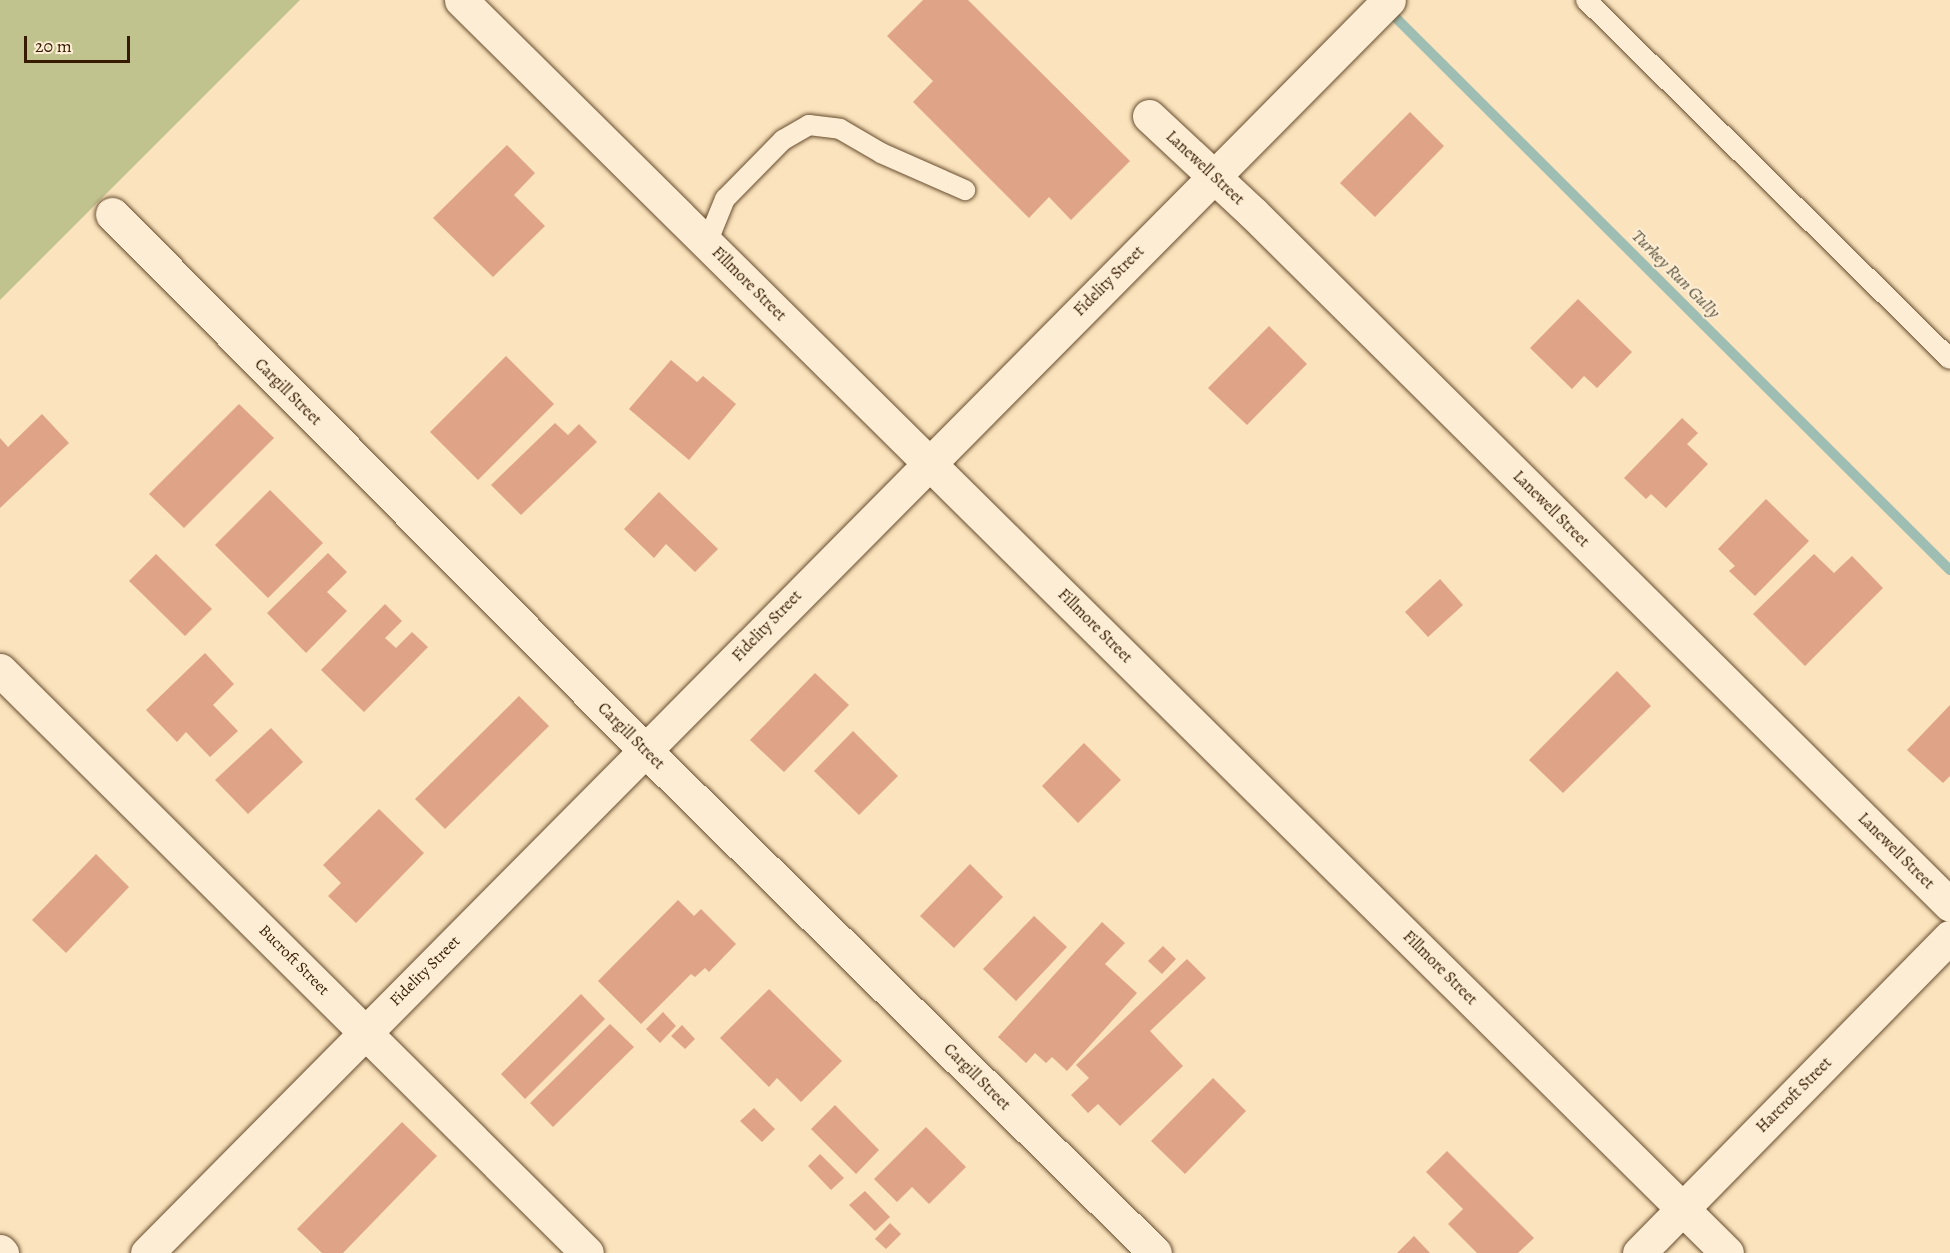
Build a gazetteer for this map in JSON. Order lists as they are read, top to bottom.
{
  "streets": {
    "street": [
      "Lanewell Street",
      "Fidelity Street",
      "Fillmore Street",
      "Cargill Street",
      "Bucroft Street",
      "Harcroft Street"
    ]
  },
  "crossings": [
    ["Lanewell Street", "Fidelity Street"],
    ["Fidelity Street", "Fillmore Street"],
    ["Fidelity Street", "Cargill Street"],
    ["Fidelity Street", "Bucroft Street"],
    ["Fillmore Street", "Harcroft Street"]
  ],
  "water": ["Turkey Run Gully"],
  "scale_bar": "20 m"
}
